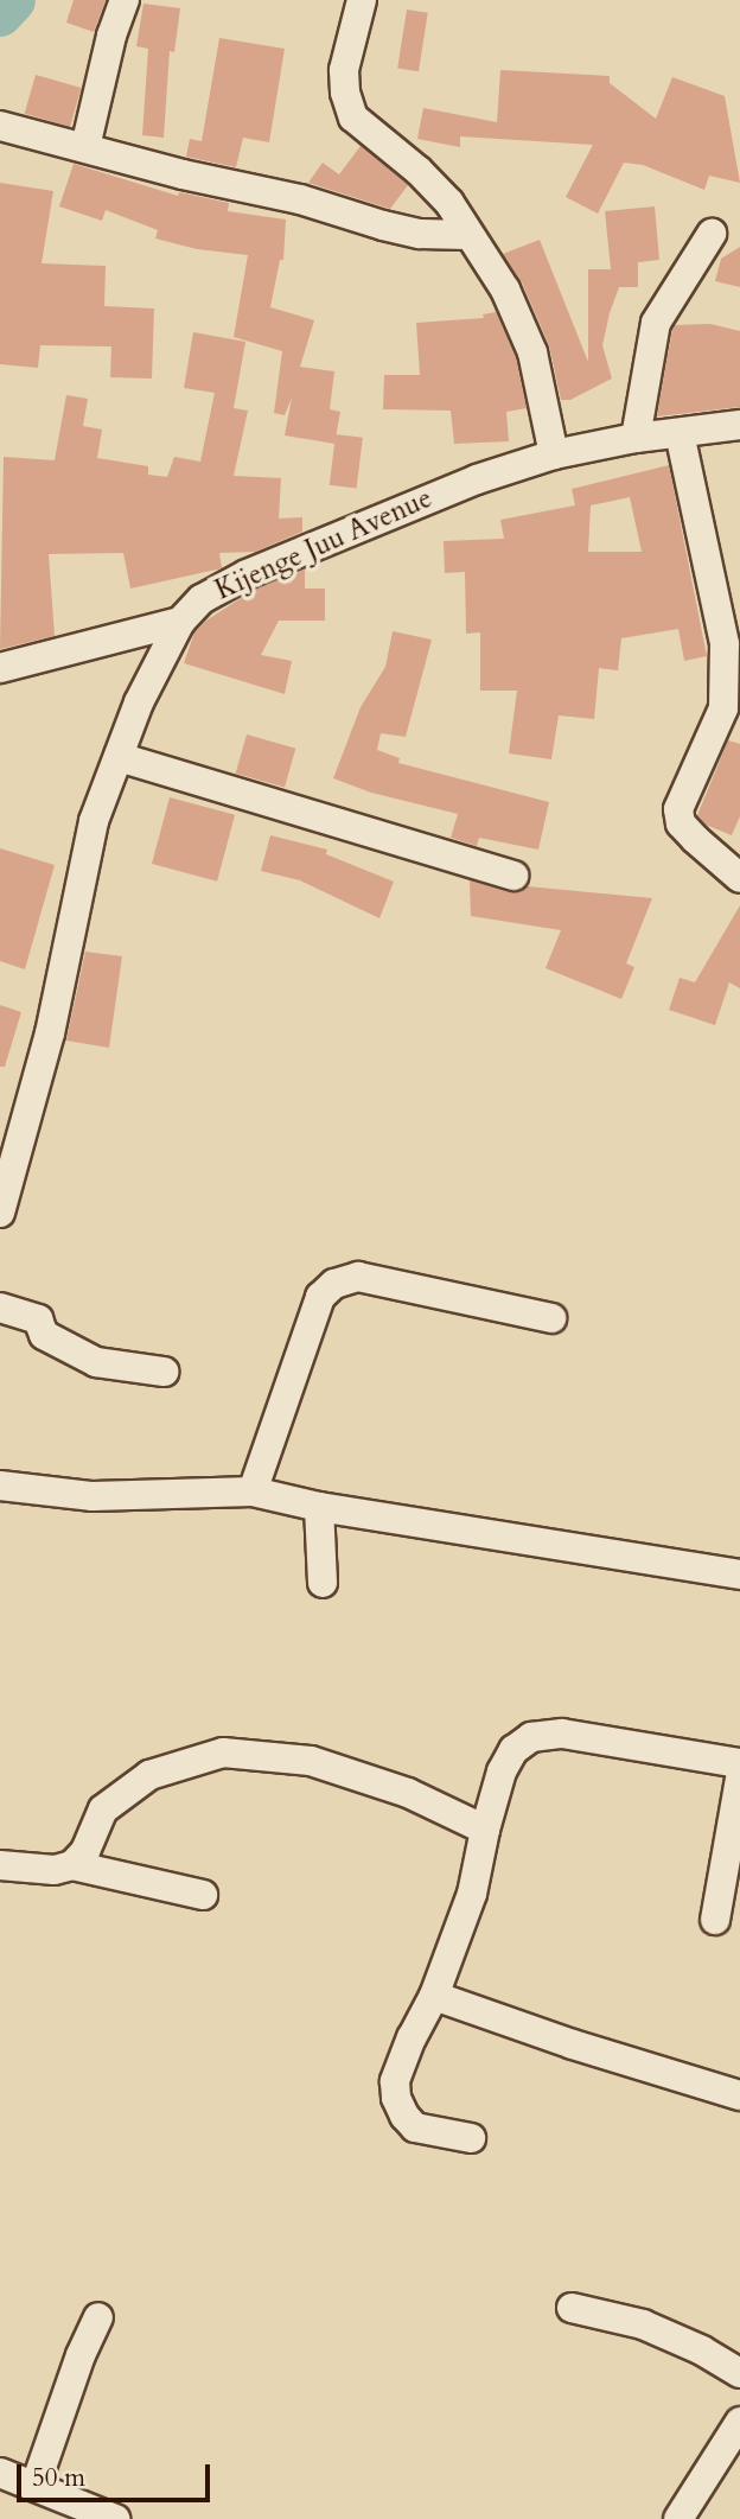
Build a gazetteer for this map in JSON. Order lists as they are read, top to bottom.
{
  "streets": {
    "street": ["Kijenge Juu Avenue"]
  },
  "scale_bar": "50 m"
}
